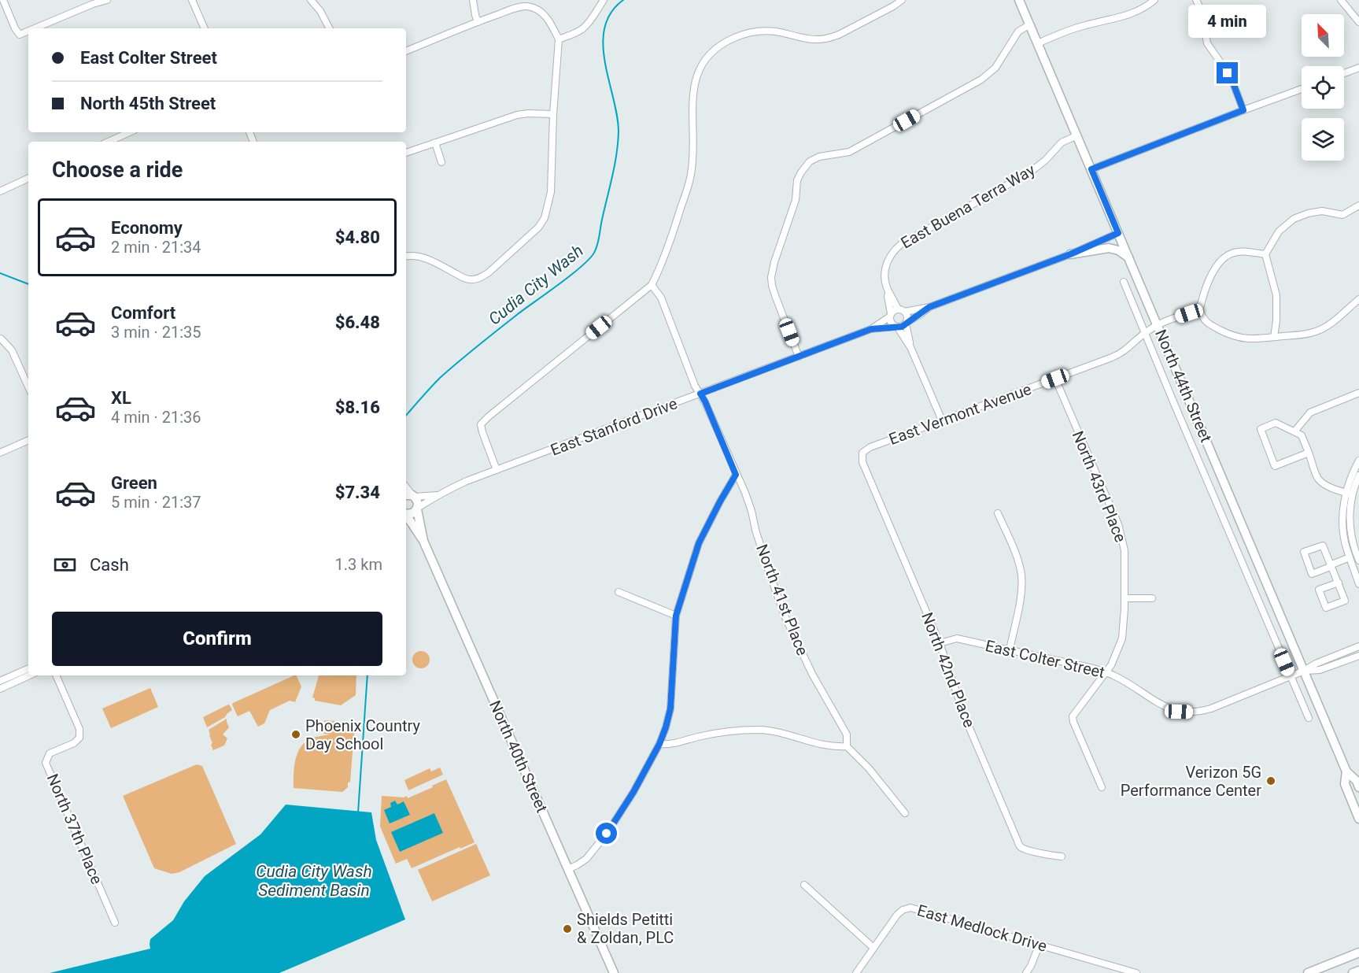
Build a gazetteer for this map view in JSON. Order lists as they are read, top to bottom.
{
  "streets": {
    "main road": ["North 44th Street", "North 40th Street"],
    "street": [
      "East Buena Terra Way",
      "East Vermont Avenue",
      "East Stanford Drive",
      "North 43rd Place",
      "North 41st Place",
      "East Colter Street",
      "North 42nd Place",
      "North 37th Place",
      "East Medlock Drive"
    ]
  },
  "crossings": [
    ["East Buena Terra Way", "North 44th Street"],
    ["North 44th Street", "East Vermont Avenue"],
    ["North 44th Street", "East Stanford Drive"],
    ["North 44th Street", "East Colter Street"],
    ["East Vermont Avenue", "North 43rd Place"],
    ["East Vermont Avenue", "North 42nd Place"],
    ["East Stanford Drive", "North 41st Place"],
    ["East Stanford Drive", "North 40th Street"],
    ["North 43rd Place", "East Colter Street"],
    ["East Colter Street", "North 42nd Place"]
  ],
  "water": ["Cudia City Wash", "Cudia City Wash Sediment Basin"],
  "places": ["Phoenix Country Day School", "Verizon 5G Performance Center", "Shields Petitti & Zoldan, PLC"],
  "north": "top left",
  "page": {
    "bubble": "4 min",
    "banner": ["East Colter Street", "North 45th Street"],
    "heading": "Choose a ride",
    "list": [
      {
        "name": "Economy",
        "note": "2 min · 21:34",
        "value": "$4.80"
      },
      {
        "name": "Comfort",
        "note": "3 min · 21:35",
        "value": "$6.48"
      },
      {
        "name": "XL",
        "note": "4 min · 21:36",
        "value": "$8.16"
      },
      {
        "name": "Green",
        "note": "5 min · 21:37",
        "value": "$7.34"
      }
    ],
    "pay": ["Cash", "1.3 km"],
    "buttons": "Confirm"
  }
}
